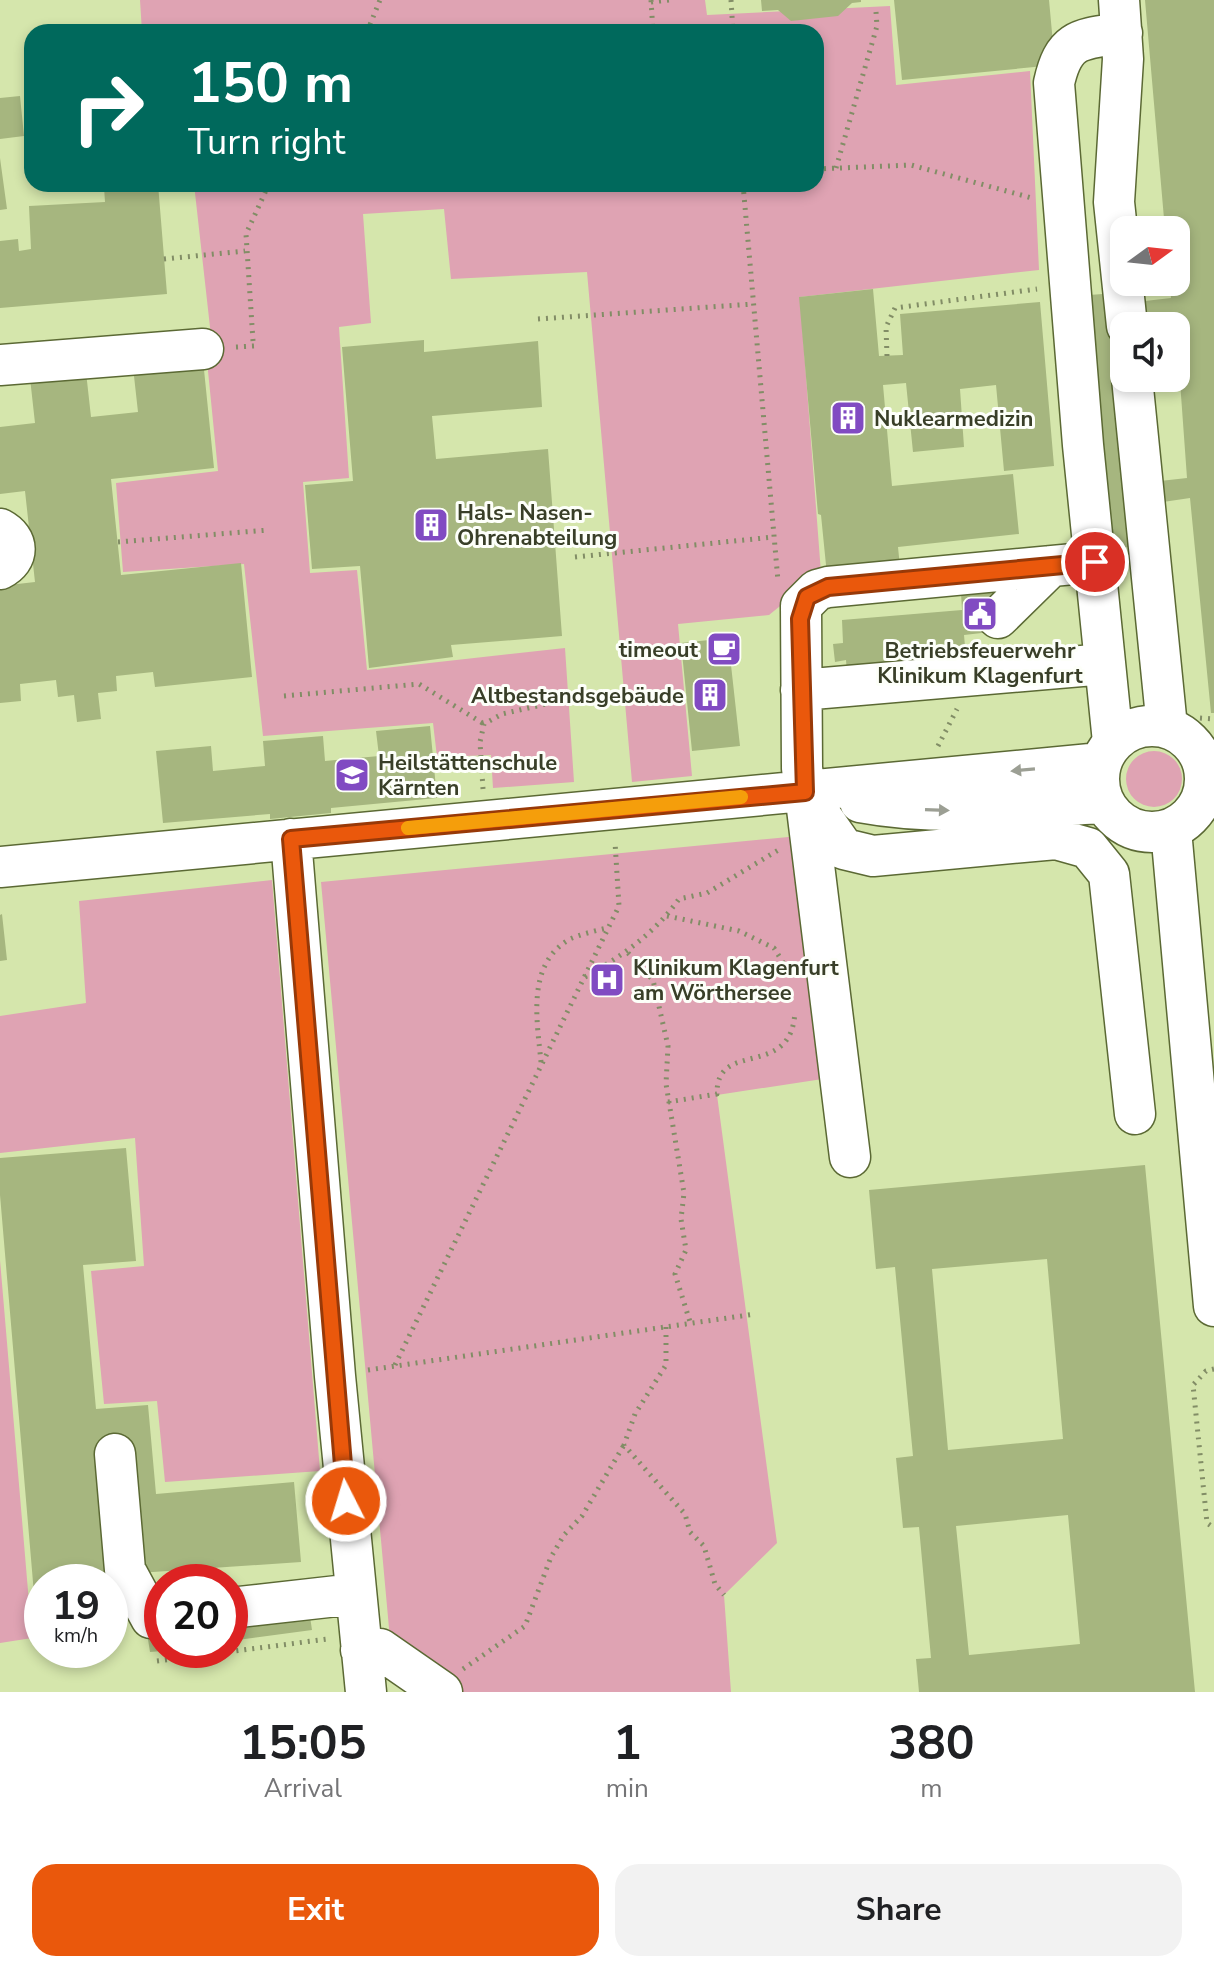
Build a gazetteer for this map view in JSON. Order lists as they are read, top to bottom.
{
  "places": {
    "building": ["Nuklearmedizin", "Hals- Nasen- Ohrenabteilung", "Altbestandsgebäude"],
    "public building": ["Betriebsfeuerwehr Klinikum Klagenfurt"],
    "cafe": ["timeout"],
    "school or university": ["Heilstättenschule Kärnten"],
    "hospital": ["Klinikum Klagenfurt am Wörthersee"]
  },
  "north": "right",
  "page": {
    "turn": ["150 m", "Turn right"],
    "speed": "19 km/h",
    "limit": "20",
    "eta": [
      "15:05",
      "Arrival",
      "1",
      "min",
      "380",
      "m"
    ],
    "buttons": ["Exit", "Share"]
  }
}
